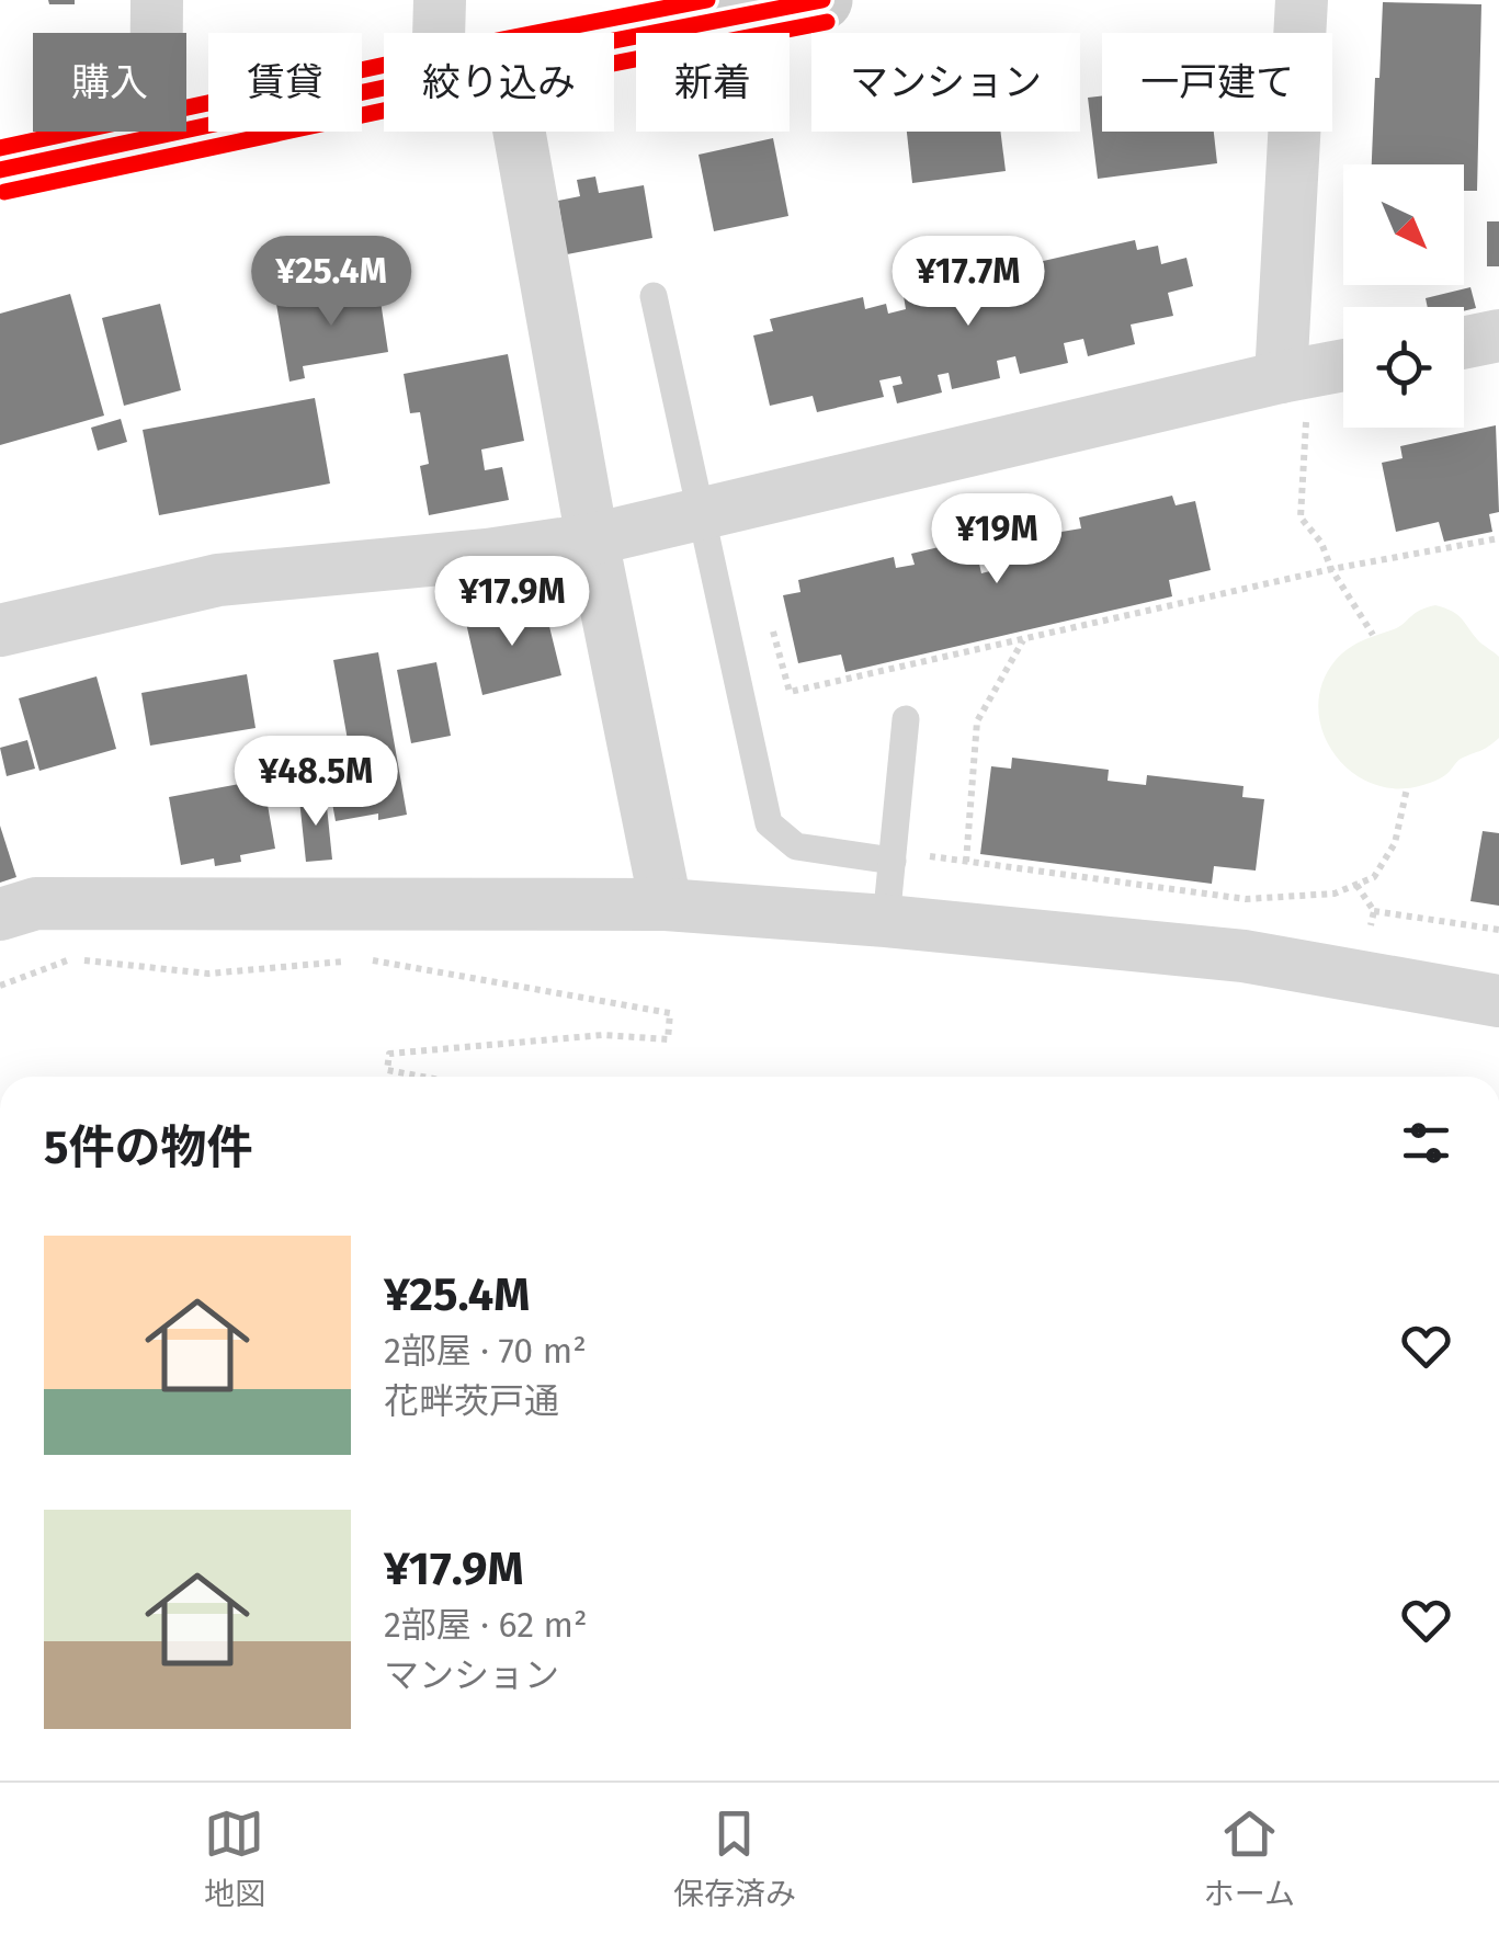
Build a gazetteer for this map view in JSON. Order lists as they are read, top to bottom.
{
  "north": "bottom right",
  "page": {
    "chip": [
      "購入",
      "賃貸",
      "絞り込み",
      "新着",
      "マンション",
      "一戸建て"
    ],
    "price": [
      "¥25.4M",
      "¥17.7M",
      "¥19M",
      "¥17.9M",
      "¥48.5M"
    ],
    "heading": "5件の物件",
    "list": [
      {
        "name": "¥25.4M",
        "note": "2部屋 · 70 m² · 花畔茨戸通"
      },
      {
        "name": "¥17.9M",
        "note": "2部屋 · 62 m² · マンション"
      }
    ],
    "tabs": ["地図", "保存済み", "ホーム"]
  }
}
